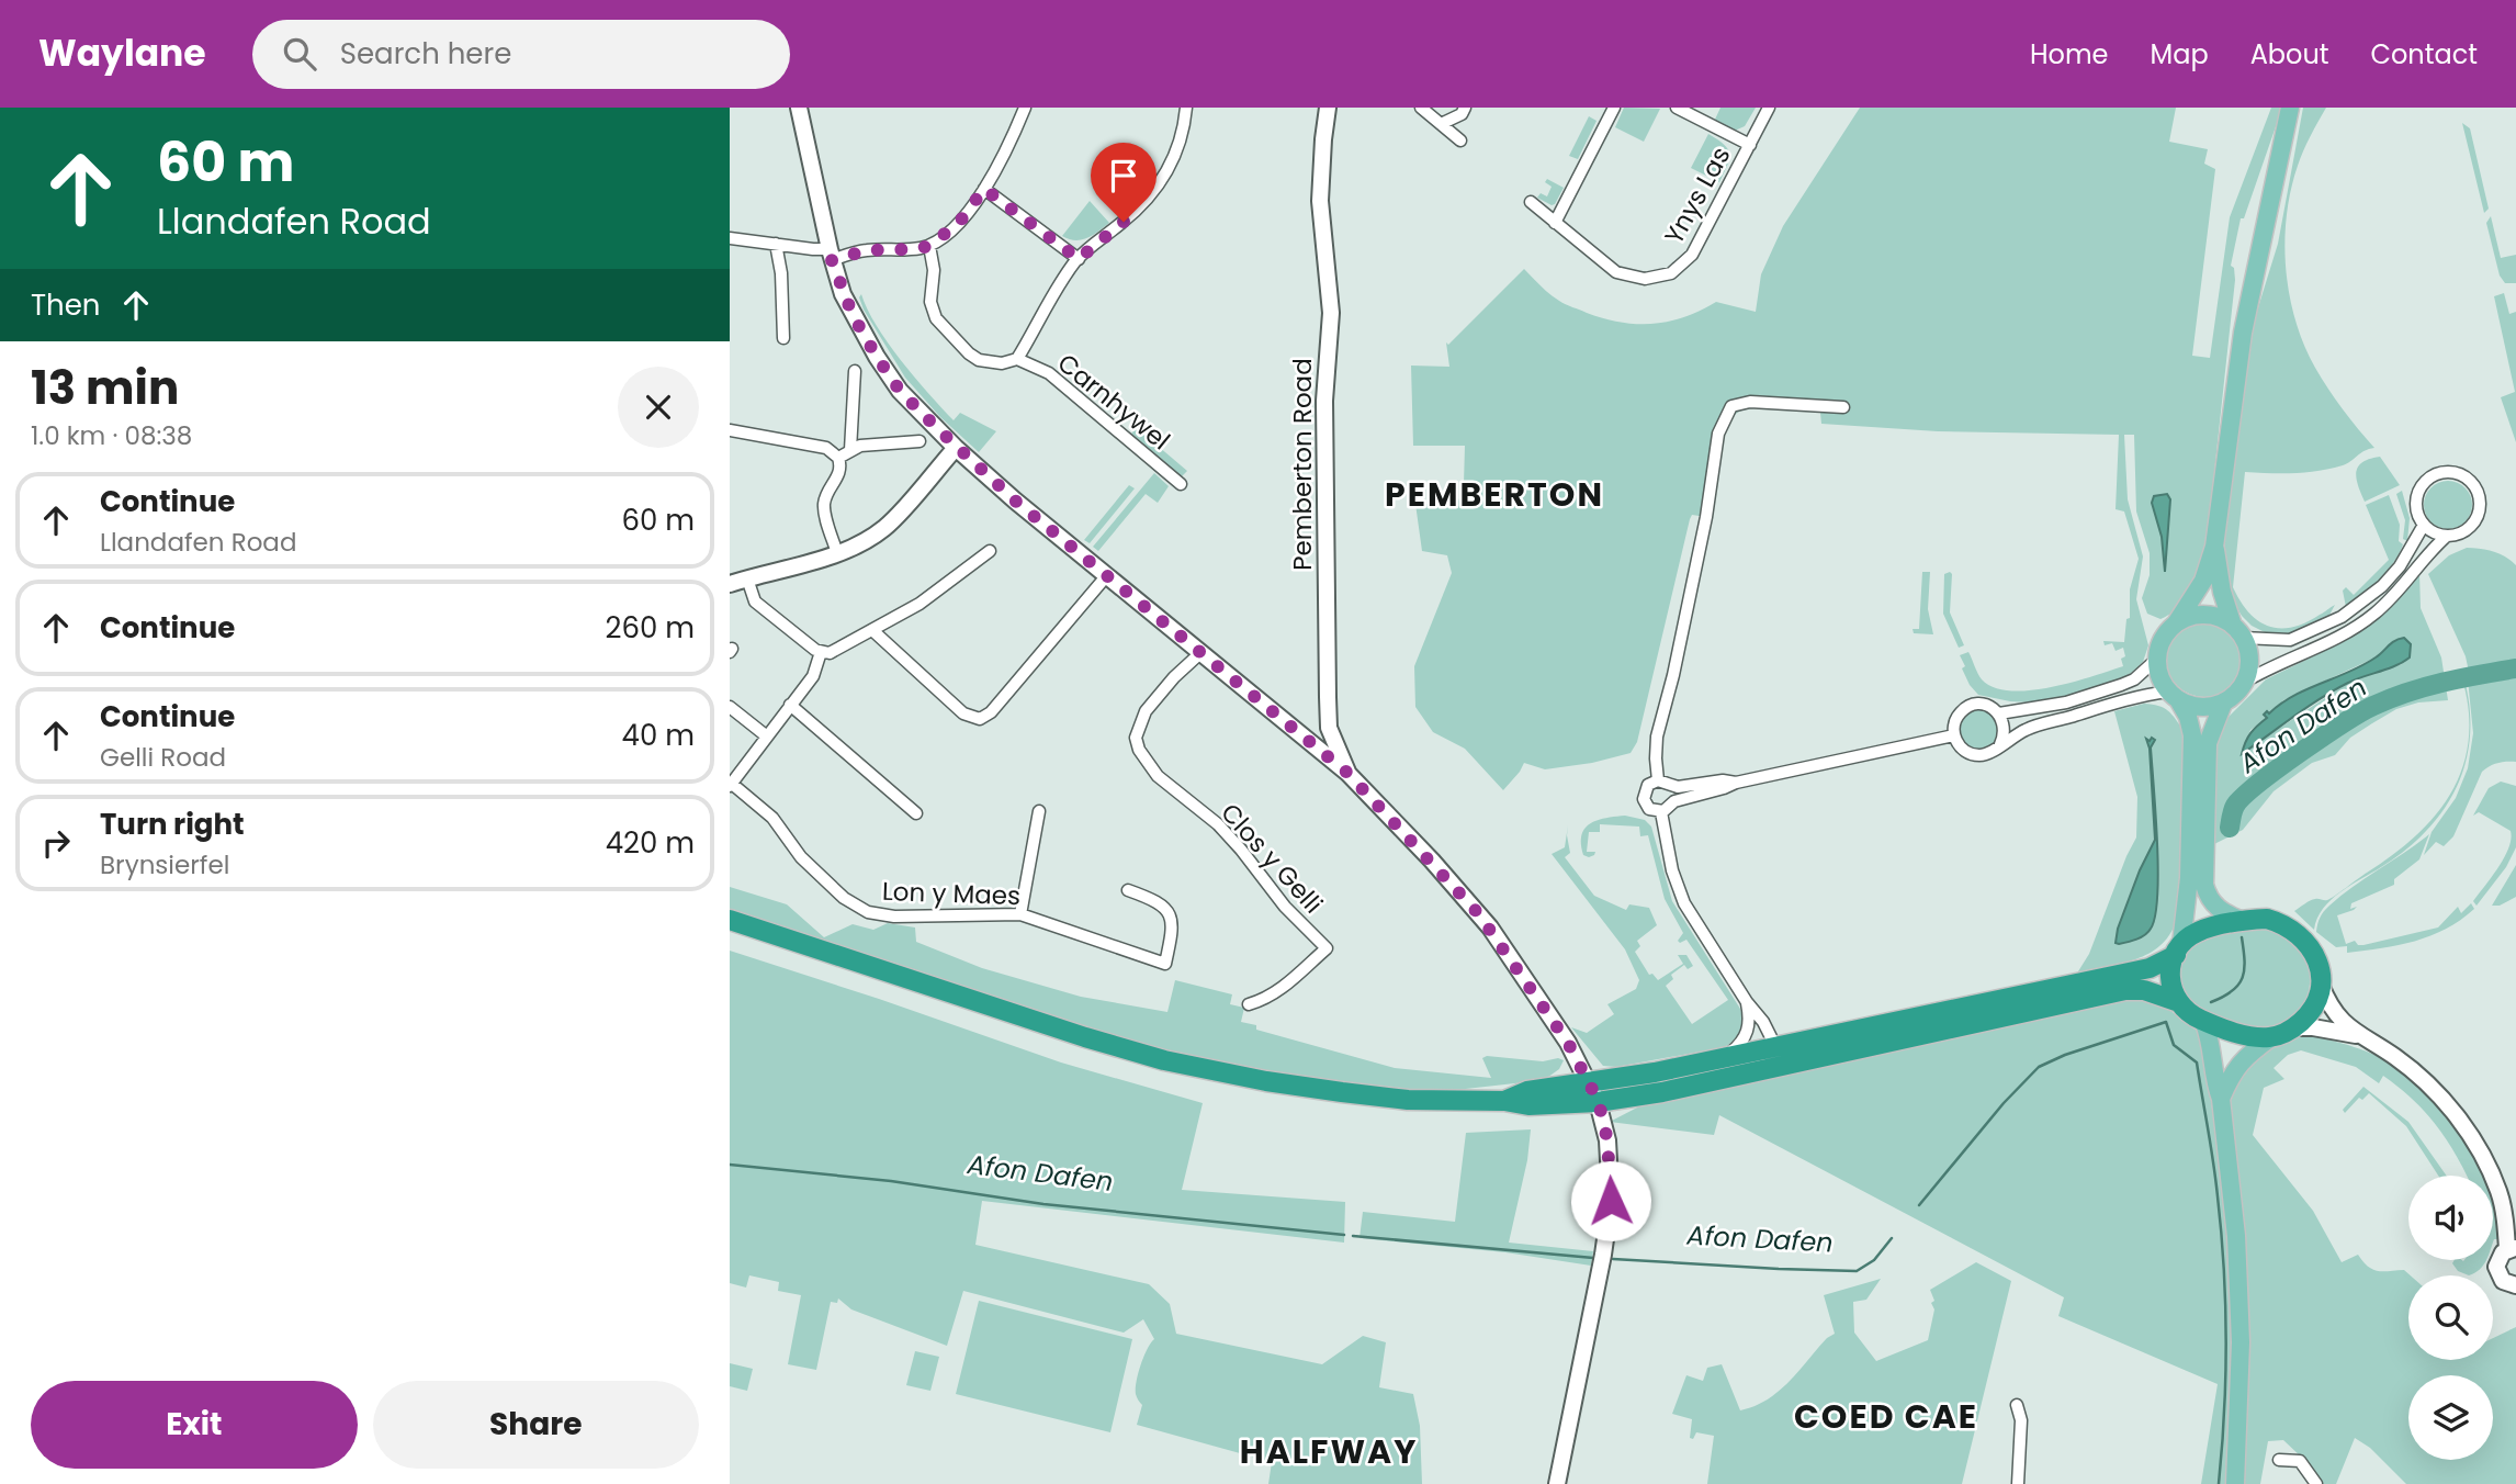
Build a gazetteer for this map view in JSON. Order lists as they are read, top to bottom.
{
  "streets": {
    "main road": ["Pemberton Road"],
    "street": [
      "Ynys Las",
      "Carnhywel",
      "Clos y Gelli",
      "Lon y Maes"
    ]
  },
  "districts": ["PEMBERTON", "COED CAE", "HALFWAY"],
  "water": ["Afon Dafen"],
  "page": {
    "header": "Waylane",
    "search": "Search here",
    "nav": [
      "Home",
      "Map",
      "About",
      "Contact"
    ],
    "turn": ["60 m", "Llandafen Road"],
    "then": "Then",
    "heading": ["13 min", "1.0 km · 08:38"],
    "list": [
      {
        "name": "Continue",
        "note": "Llandafen Road",
        "value": "60 m"
      },
      {
        "name": "Continue",
        "value": "260 m"
      },
      {
        "name": "Continue",
        "note": "Gelli Road",
        "value": "40 m"
      },
      {
        "name": "Turn right",
        "note": "Brynsierfel",
        "value": "420 m"
      }
    ],
    "buttons": ["Exit", "Share"]
  }
}
